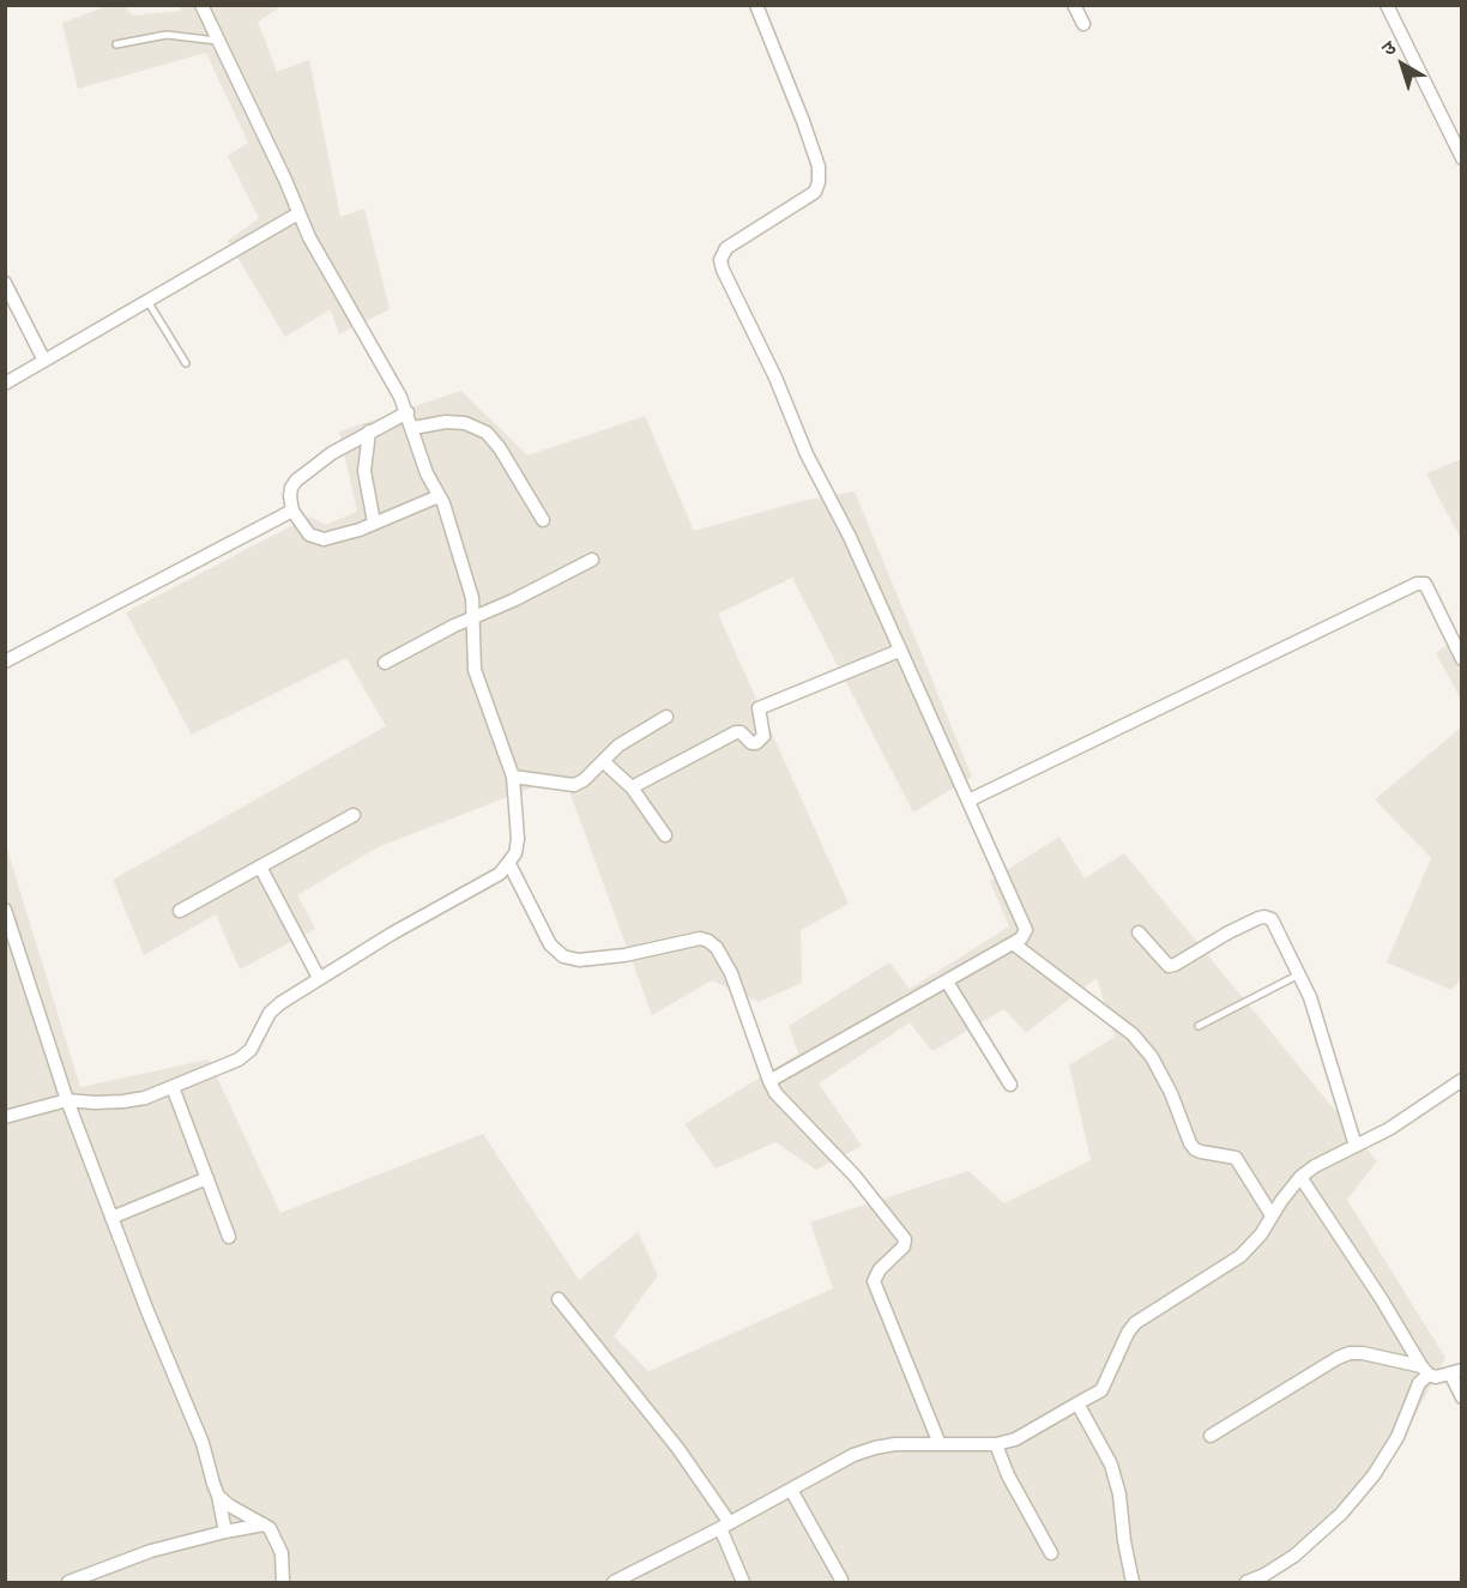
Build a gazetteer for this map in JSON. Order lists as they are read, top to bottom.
{
  "north": "top left"
}
